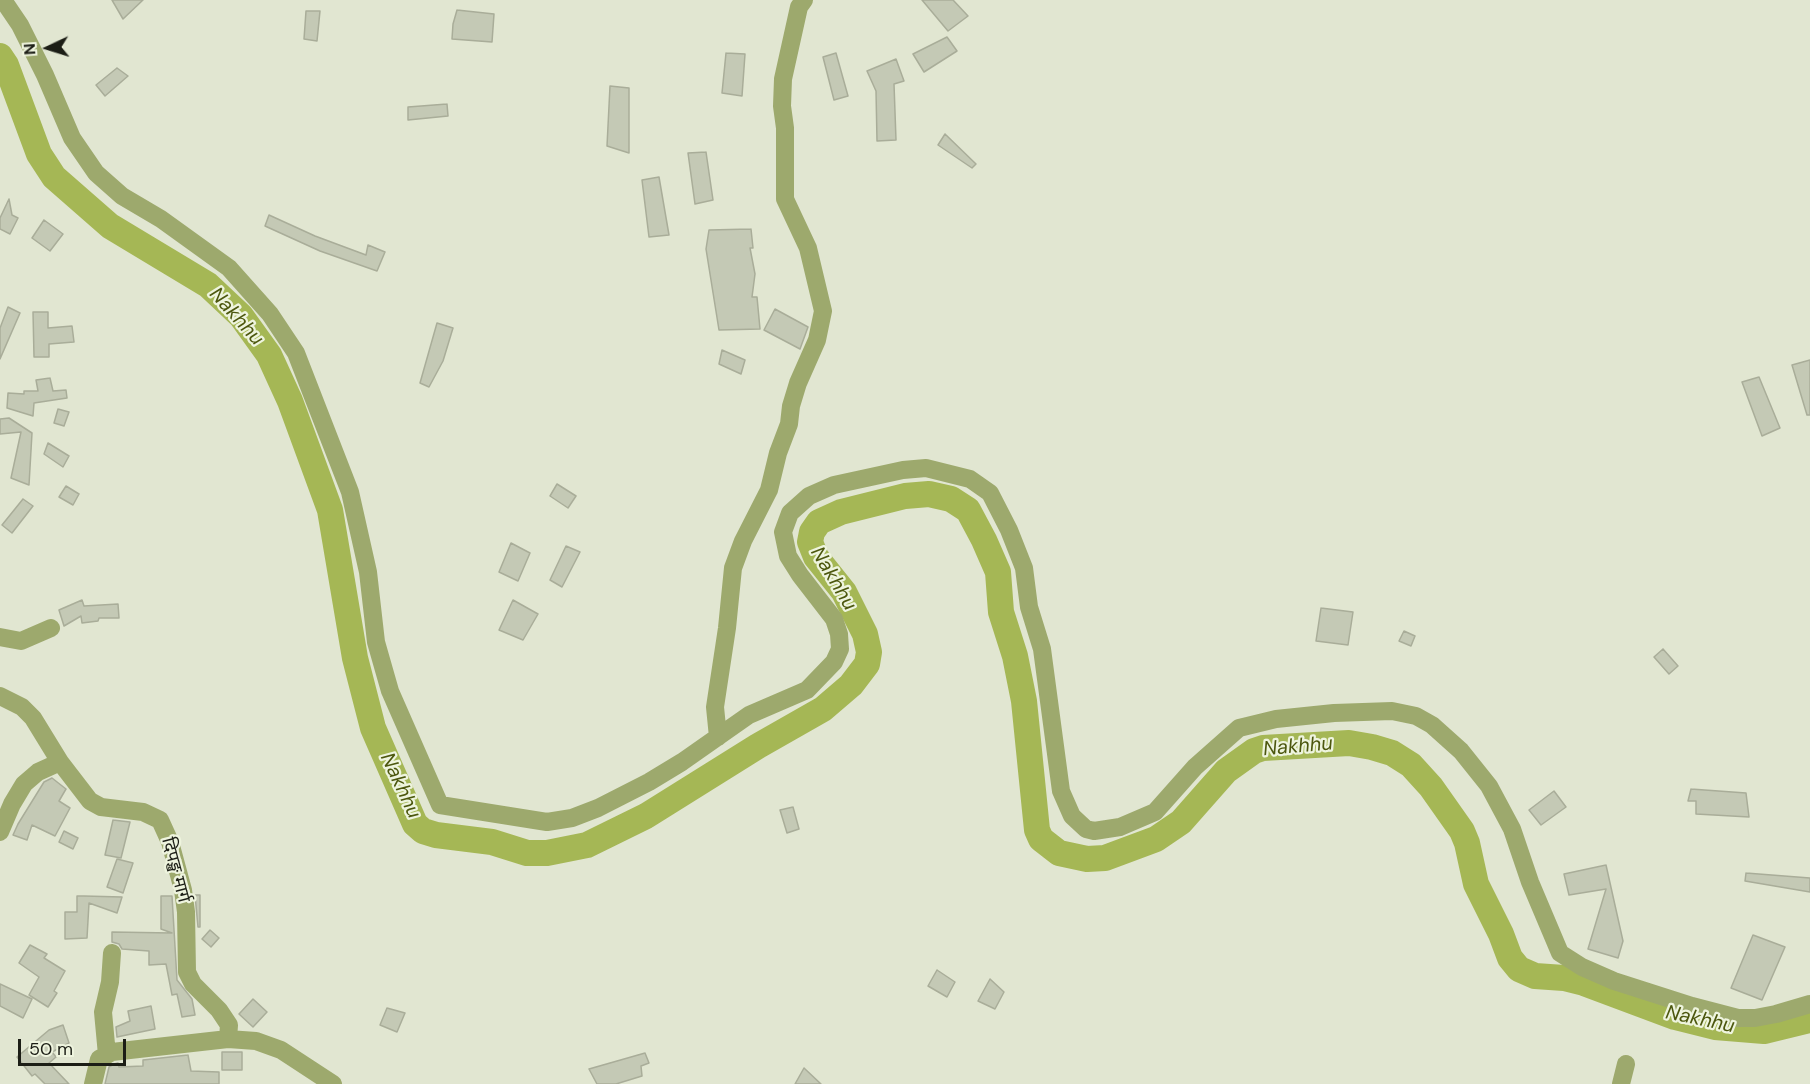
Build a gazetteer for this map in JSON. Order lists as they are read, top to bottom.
{
  "streets": {
    "street": ["दिपङ्ख मार्ग"]
  },
  "water": ["Nakhhu"],
  "scale_bar": "50 m",
  "north": "left"
}
